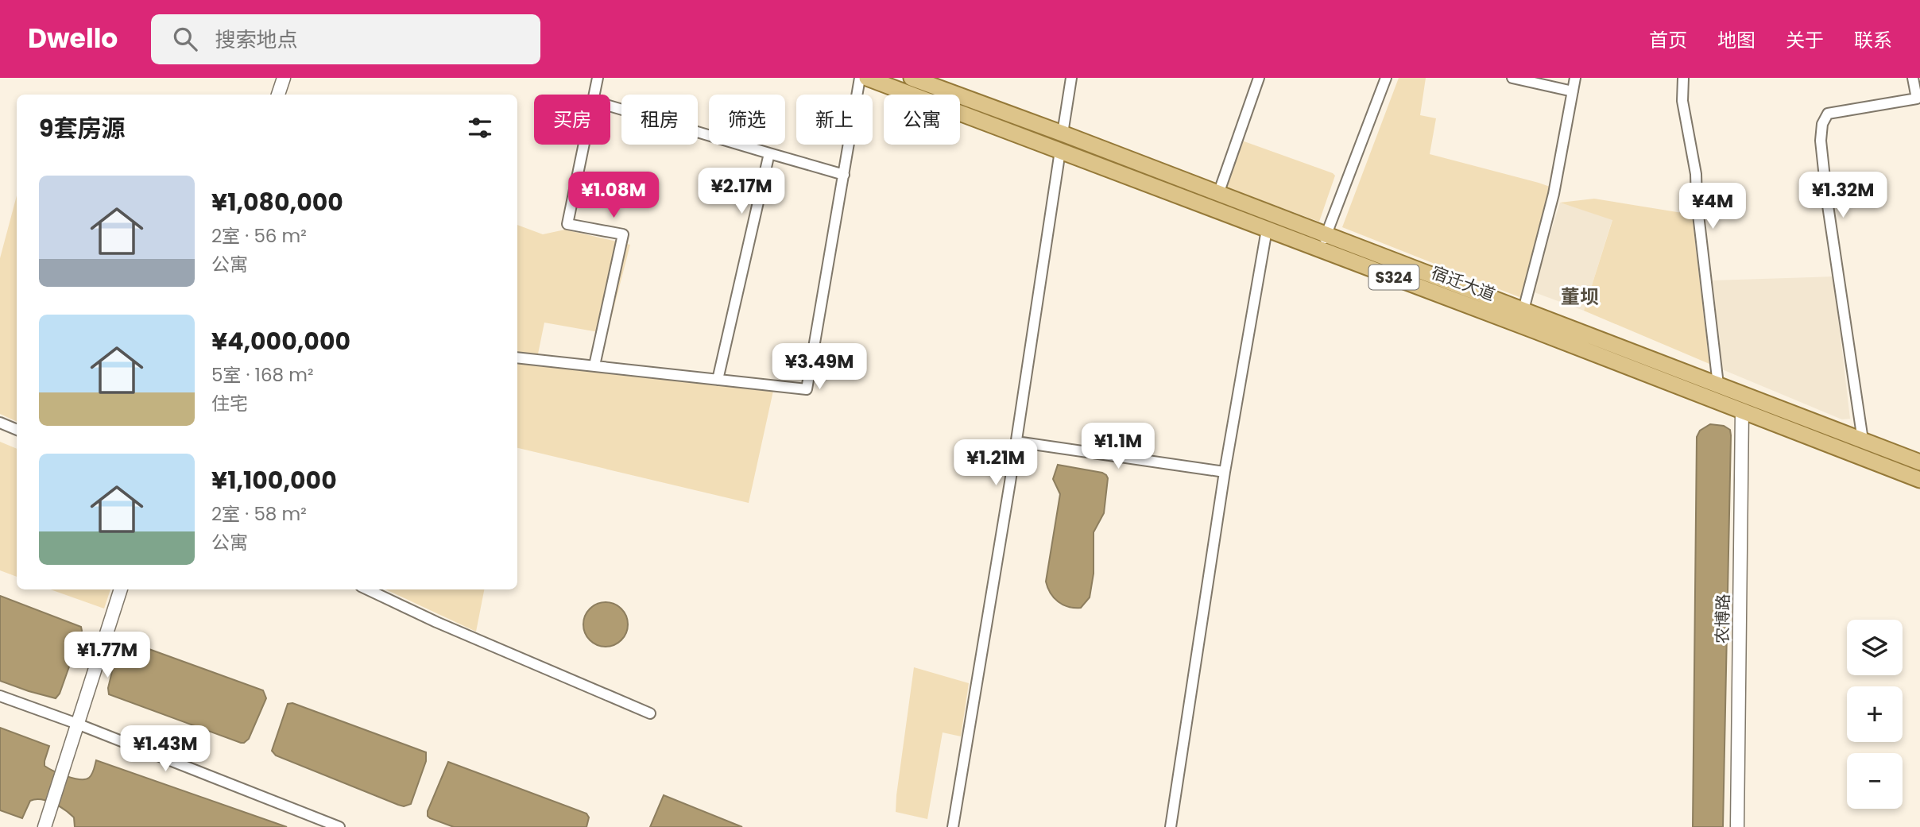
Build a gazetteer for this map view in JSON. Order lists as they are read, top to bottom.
{
  "streets": {
    "main road": ["S324", "宿迁大道"],
    "street": ["农博路"]
  },
  "crossings": [
    ["宿迁大道", "农博路"]
  ],
  "districts": ["董坝"],
  "page": {
    "header": "Dwello",
    "search": "搜索地点",
    "nav": [
      "首页",
      "地图",
      "关于",
      "联系"
    ],
    "chip": [
      "买房",
      "租房",
      "筛选",
      "新上",
      "公寓"
    ],
    "heading": "9套房源",
    "list": [
      {
        "name": "¥1,080,000",
        "note": "2室 · 56 m² · 公寓"
      },
      {
        "name": "¥4,000,000",
        "note": "5室 · 168 m² · 住宅"
      },
      {
        "name": "¥1,100,000",
        "note": "2室 · 58 m² · 公寓"
      }
    ],
    "price": [
      "¥2.17M",
      "¥1.08M",
      "¥1.32M",
      "¥4M",
      "¥3.49M",
      "¥1.1M",
      "¥1.21M",
      "¥1.77M",
      "¥1.43M"
    ],
    "map_buttons": ["+", "−"]
  }
}
